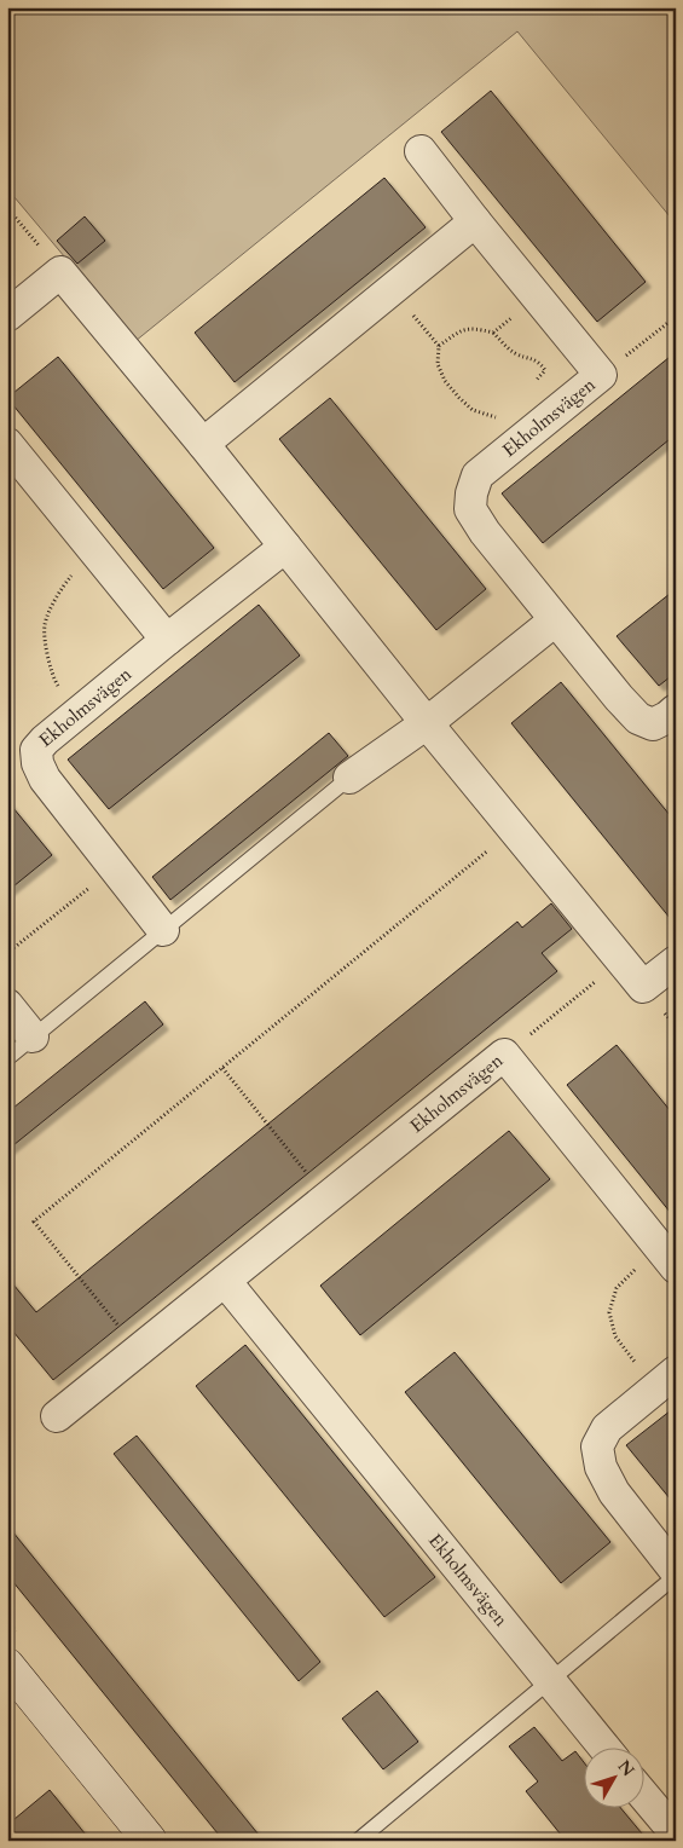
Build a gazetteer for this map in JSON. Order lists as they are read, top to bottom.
{
  "streets": {
    "street": ["Ekholmsvägen"]
  },
  "north": "top right"
}
